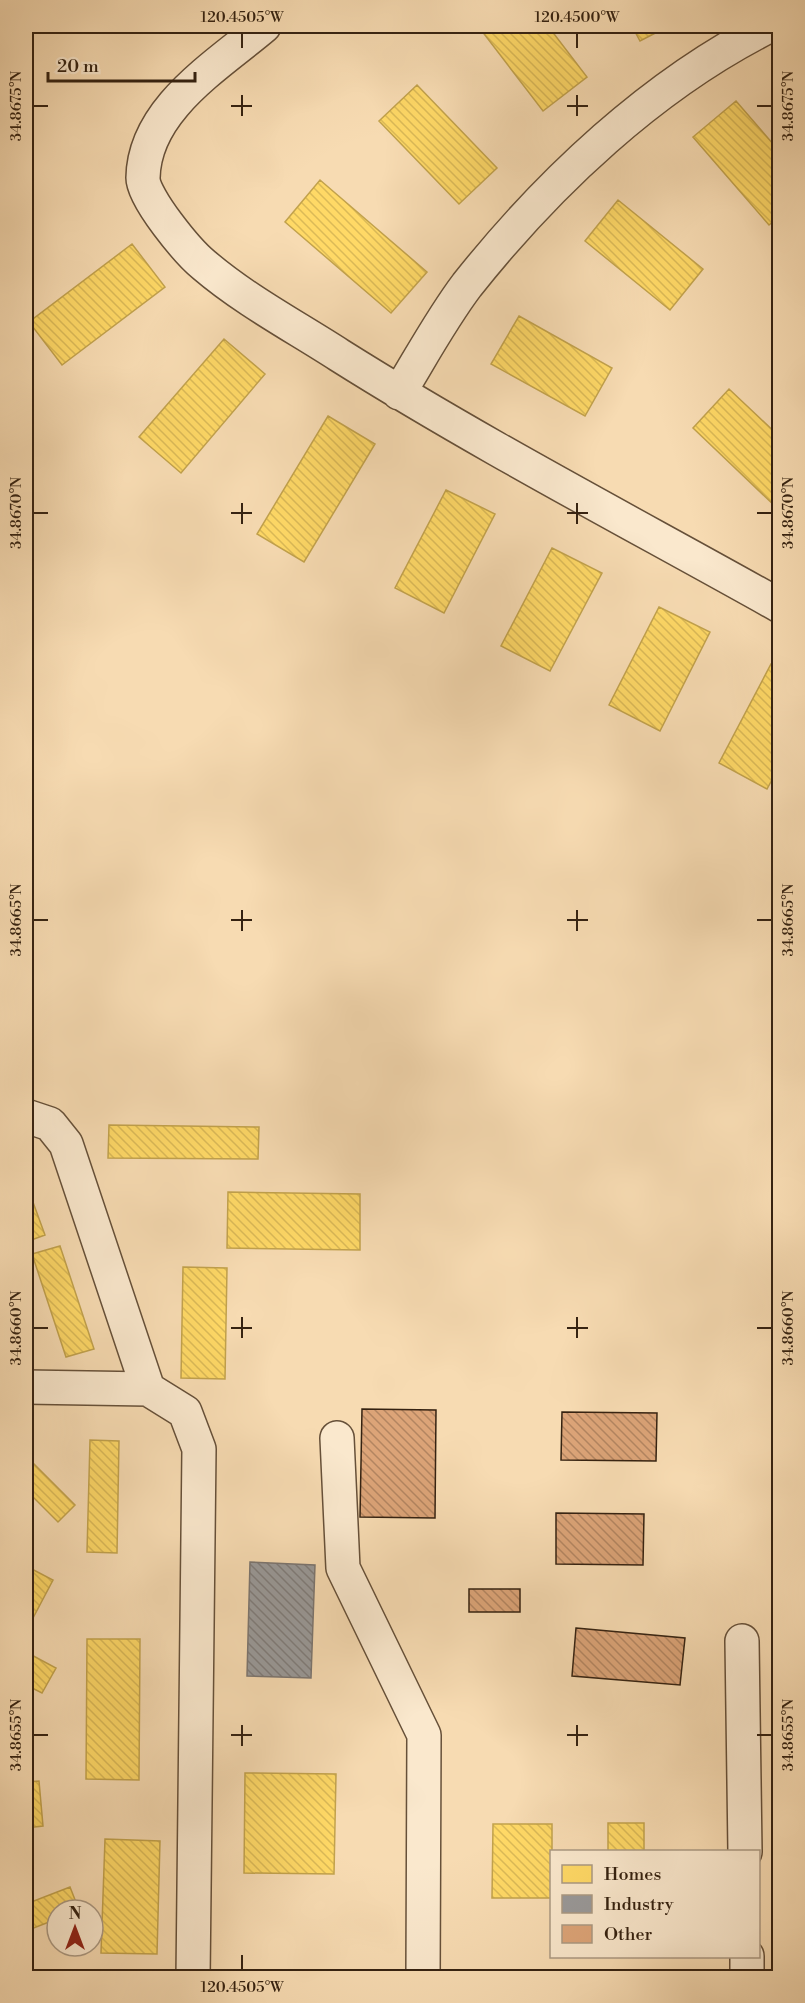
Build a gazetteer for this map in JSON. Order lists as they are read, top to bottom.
{
  "legend": ["Homes", "Industry", "Other"],
  "scale_bar": "20 m",
  "north": "top",
  "coordinates": [
    "120.4505°W",
    "120.4500°W",
    "34.8675°N",
    "34.8670°N",
    "34.8665°N",
    "34.8660°N",
    "34.8655°N"
  ]
}
